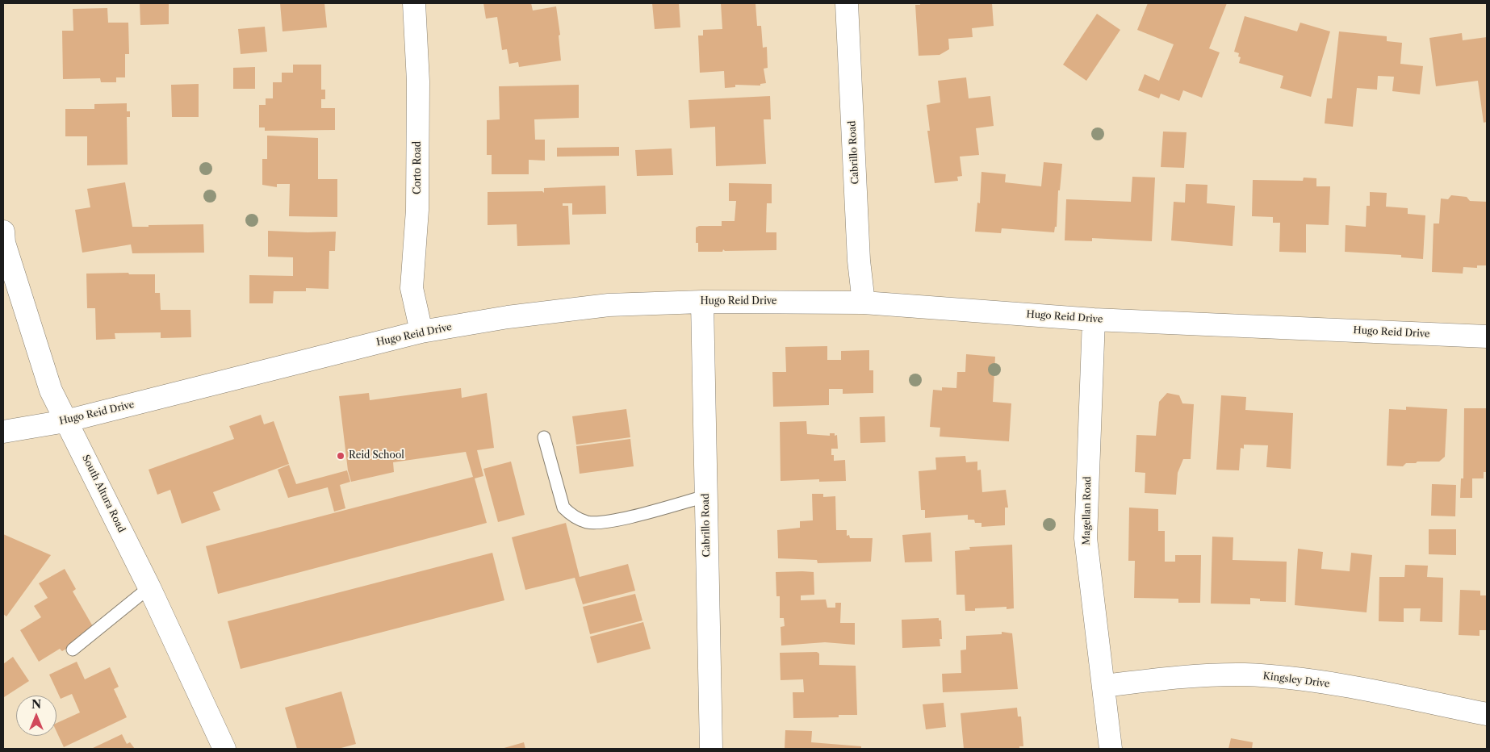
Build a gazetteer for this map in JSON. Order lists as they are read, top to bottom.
{
  "streets": {
    "street": [
      "Cabrillo Road",
      "Corto Road",
      "Hugo Reid Drive",
      "South Altura Road",
      "Magellan Road",
      "Kingsley Drive"
    ]
  },
  "crossings": [
    ["Cabrillo Road", "Hugo Reid Drive"],
    ["Corto Road", "Hugo Reid Drive"],
    ["Hugo Reid Drive", "South Altura Road"],
    ["Hugo Reid Drive", "Magellan Road"],
    ["Magellan Road", "Kingsley Drive"]
  ],
  "places": ["Reid School"],
  "north": "top"
}
